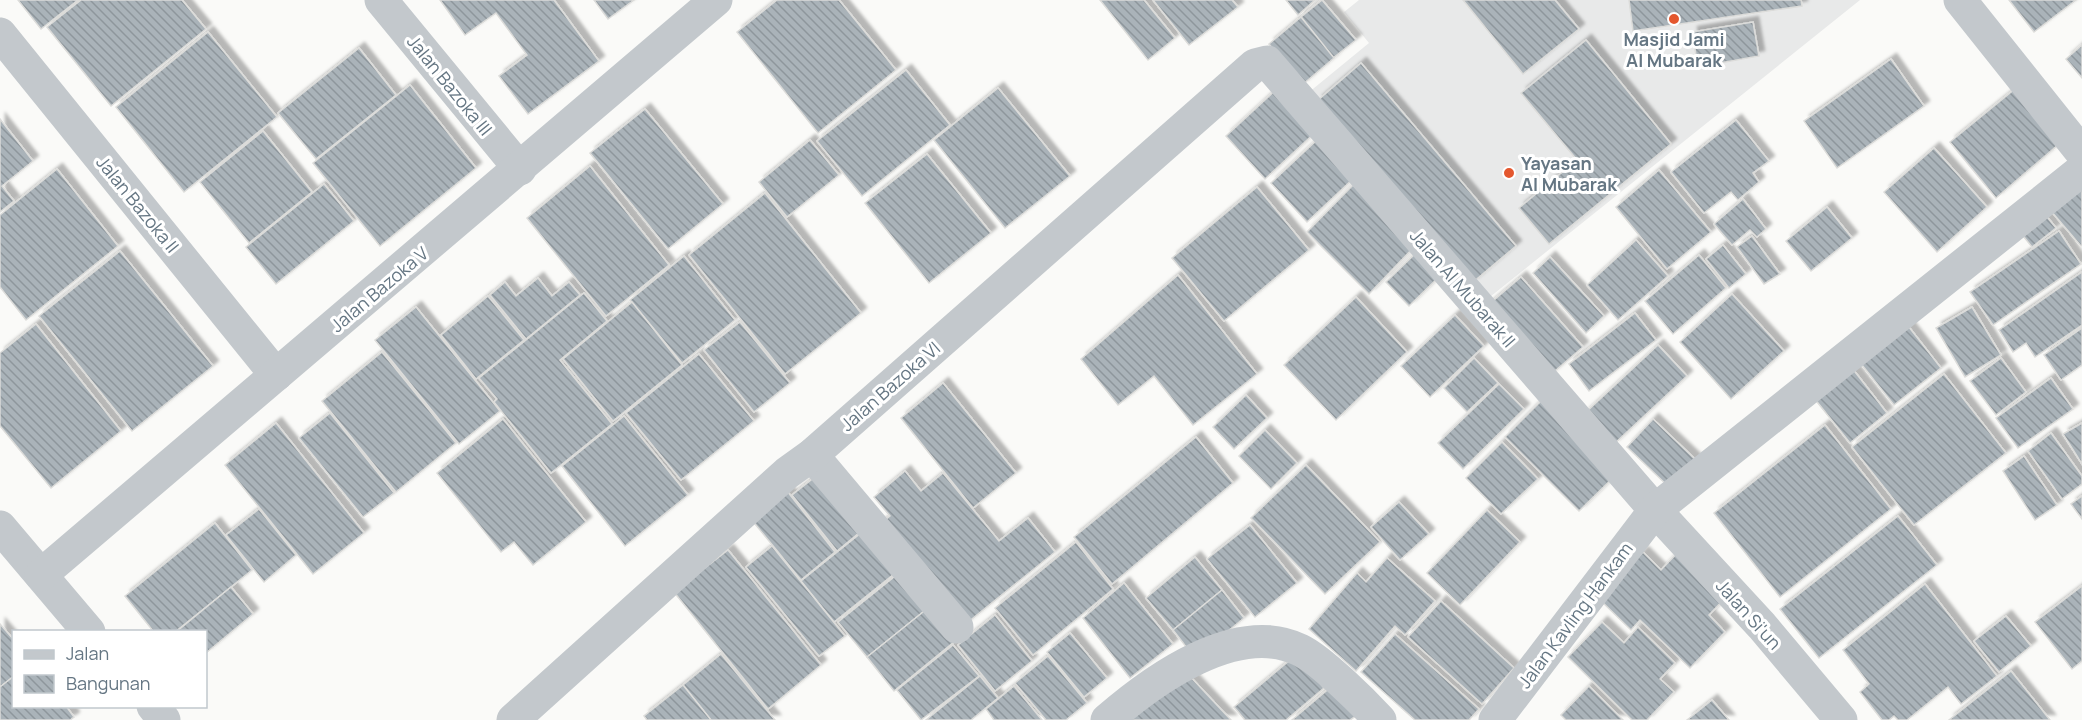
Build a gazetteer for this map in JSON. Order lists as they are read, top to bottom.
{
  "streets": {
    "street": [
      "Jalan Bazoka III",
      "Jalan Bazoka II",
      "Jalan Al Mubarak II",
      "Jalan Bazoka V",
      "Jalan Bazoka VI",
      "Jalan Si'un",
      "Jalan Kavling Hankam"
    ]
  },
  "crossings": [
    ["Jalan Bazoka III", "Jalan Bazoka V"],
    ["Jalan Bazoka II", "Jalan Bazoka V"],
    ["Jalan Al Mubarak II", "Jalan Bazoka VI"],
    ["Jalan Al Mubarak II", "Jalan Si'un"],
    ["Jalan Al Mubarak II", "Jalan Kavling Hankam"],
    ["Jalan Si'un", "Jalan Kavling Hankam"]
  ],
  "places": ["Masjid Jami Al Mubarak", "Yayasan Al Mubarak"],
  "legend": ["Jalan", "Bangunan"]
}
